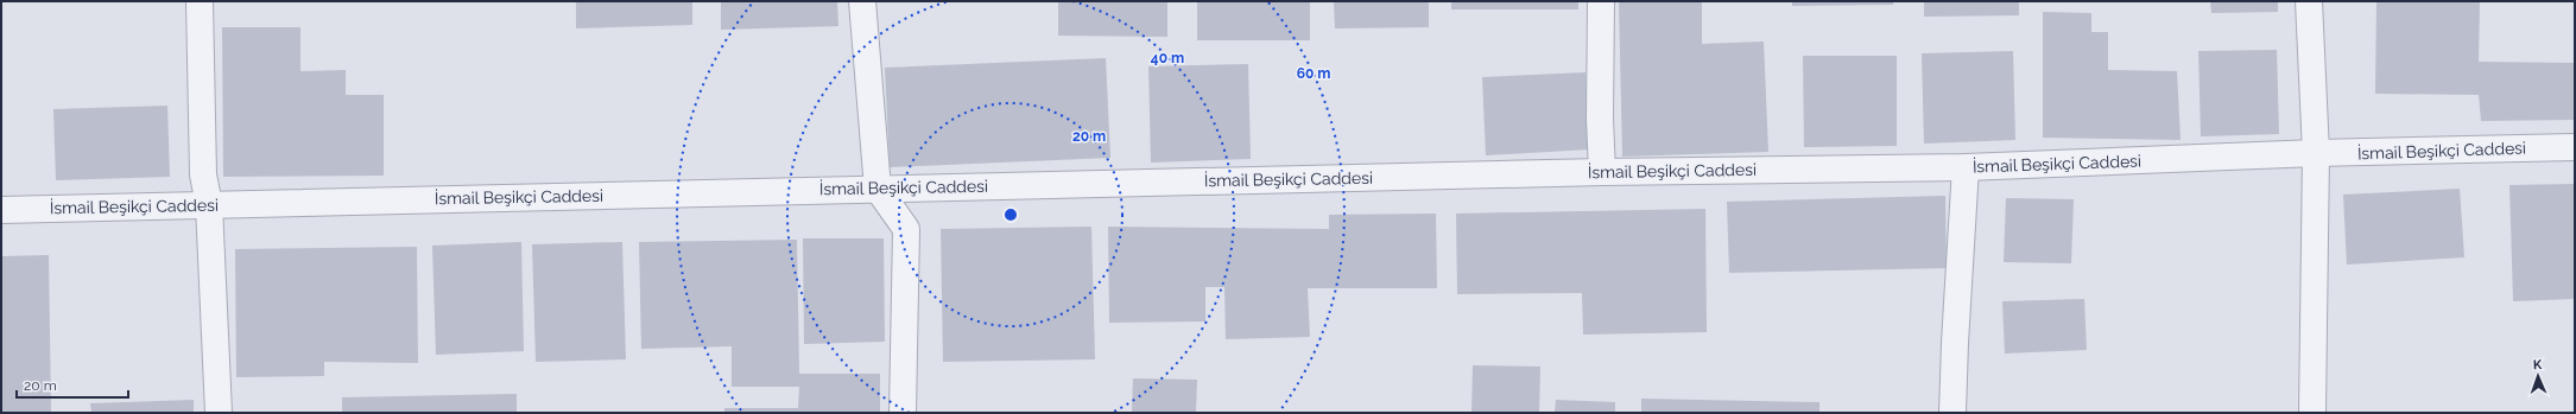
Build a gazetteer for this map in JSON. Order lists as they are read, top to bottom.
{
  "streets": {
    "street": ["İsmail Beşikçi Caddesi"]
  },
  "scale_bar": "20 m",
  "north": "top",
  "rings": ["40 m", "60 m", "20 m"]
}
